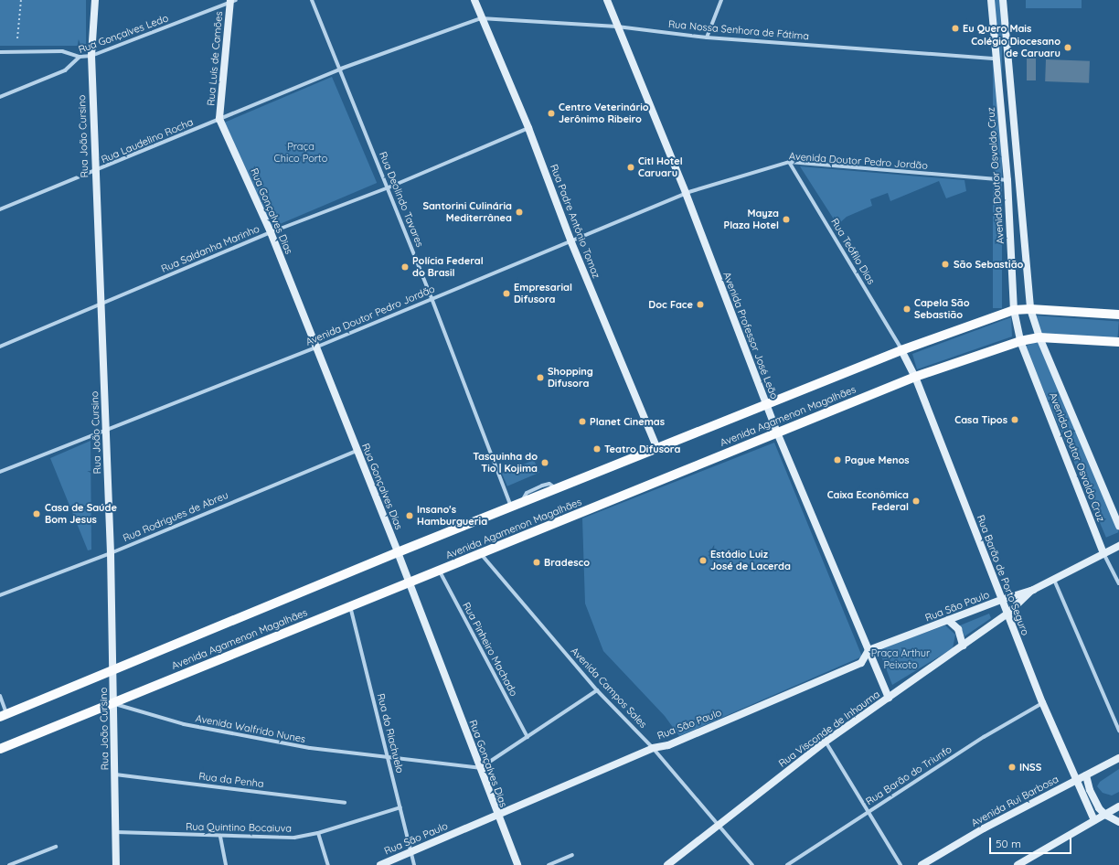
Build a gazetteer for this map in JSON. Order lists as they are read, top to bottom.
{
  "streets": {
    "main road": ["Avenida Agamenon Magalhães"],
    "street": [
      "Rua Nossa Senhora de Fátima",
      "Rua Gonçalves Ledo",
      "Rua Luís de Camões",
      "Rua João Cursino",
      "Rua Laudelino Rocha",
      "Avenida Doutor Pedro Jordão",
      "Avenida Doutor Osvaldo Cruz",
      "Rua Deolindo Tavares",
      "Rua Gonçalves Dias",
      "Rua Padre Antônio Tomaz",
      "Rua Saldanha Marinho",
      "Rua Teófilo Dias",
      "Avenida Professor José Leão",
      "Rua Rodrigues de Abreu",
      "Rua Barão de Porto Seguro",
      "Rua São Paulo",
      "Rua Pinheiro Machado",
      "Avenida Campos Sales",
      "Avenida Walfrido Nunes",
      "Rua Visconde de Inhauma",
      "Rua do Riachuelo",
      "Rua Barão do Triunfo",
      "Rua da Penha",
      "Avenida Rui Barbosa",
      "Rua Quintino Bocaiuva"
    ]
  },
  "crossings": [
    ["Rua Nossa Senhora de Fátima", "Rua Laudelino Rocha"],
    ["Rua Nossa Senhora de Fátima", "Avenida Doutor Osvaldo Cruz"],
    ["Rua Nossa Senhora de Fátima", "Rua Padre Antônio Tomaz"],
    ["Rua Nossa Senhora de Fátima", "Avenida Professor José Leão"],
    ["Rua Gonçalves Ledo", "Rua Luís de Camões"],
    ["Rua Gonçalves Ledo", "Rua João Cursino"],
    ["Rua Luís de Camões", "Rua Laudelino Rocha"],
    ["Rua Luís de Camões", "Rua Gonçalves Dias"],
    ["Rua João Cursino", "Rua Laudelino Rocha"],
    ["Rua João Cursino", "Avenida Doutor Pedro Jordão"],
    ["Rua João Cursino", "Rua Saldanha Marinho"],
    ["Rua João Cursino", "Avenida Agamenon Magalhães"],
    ["Rua João Cursino", "Rua Rodrigues de Abreu"],
    ["Rua João Cursino", "Avenida Walfrido Nunes"],
    ["Rua João Cursino", "Rua da Penha"],
    ["Rua João Cursino", "Rua Quintino Bocaiuva"],
    ["Rua Laudelino Rocha", "Rua Deolindo Tavares"],
    ["Rua Laudelino Rocha", "Rua Gonçalves Dias"],
    ["Rua Laudelino Rocha", "Rua Padre Antônio Tomaz"],
    ["Avenida Doutor Pedro Jordão", "Avenida Doutor Osvaldo Cruz"],
    ["Avenida Doutor Pedro Jordão", "Rua Deolindo Tavares"],
    ["Avenida Doutor Pedro Jordão", "Rua Gonçalves Dias"],
    ["Avenida Doutor Pedro Jordão", "Rua Padre Antônio Tomaz"],
    ["Avenida Doutor Pedro Jordão", "Rua Teófilo Dias"],
    ["Avenida Doutor Pedro Jordão", "Avenida Professor José Leão"],
    ["Avenida Doutor Osvaldo Cruz", "Avenida Agamenon Magalhães"],
    ["Rua Deolindo Tavares", "Rua Saldanha Marinho"],
    ["Rua Deolindo Tavares", "Avenida Agamenon Magalhães"],
    ["Rua Gonçalves Dias", "Rua Saldanha Marinho"],
    ["Rua Gonçalves Dias", "Avenida Agamenon Magalhães"],
    ["Rua Gonçalves Dias", "Rua Rodrigues de Abreu"],
    ["Rua Gonçalves Dias", "Rua São Paulo"],
    ["Rua Gonçalves Dias", "Avenida Walfrido Nunes"],
    ["Rua Padre Antônio Tomaz", "Rua Saldanha Marinho"],
    ["Rua Padre Antônio Tomaz", "Avenida Agamenon Magalhães"],
    ["Rua Teófilo Dias", "Avenida Agamenon Magalhães"],
    ["Rua Teófilo Dias", "Rua Barão de Porto Seguro"],
    ["Avenida Professor José Leão", "Avenida Agamenon Magalhães"],
    ["Avenida Professor José Leão", "Rua São Paulo"],
    ["Avenida Professor José Leão", "Rua Visconde de Inhauma"],
    ["Avenida Agamenon Magalhães", "Rua Barão de Porto Seguro"],
    ["Avenida Agamenon Magalhães", "Rua Pinheiro Machado"],
    ["Avenida Agamenon Magalhães", "Avenida Campos Sales"],
    ["Avenida Agamenon Magalhães", "Avenida Walfrido Nunes"],
    ["Avenida Agamenon Magalhães", "Rua do Riachuelo"],
    ["Rua Barão de Porto Seguro", "Rua São Paulo"],
    ["Rua Barão de Porto Seguro", "Rua Visconde de Inhauma"],
    ["Rua Barão de Porto Seguro", "Rua Barão do Triunfo"],
    ["Rua Barão de Porto Seguro", "Avenida Rui Barbosa"],
    ["Rua São Paulo", "Avenida Campos Sales"],
    ["Rua São Paulo", "Rua Visconde de Inhauma"],
    ["Rua São Paulo", "Rua do Riachuelo"],
    ["Avenida Campos Sales", "Rua Visconde de Inhauma"],
    ["Avenida Walfrido Nunes", "Rua do Riachuelo"],
    ["Rua do Riachuelo", "Rua Quintino Bocaiuva"]
  ],
  "parks": ["Praça Chico Porto", "Praça Arthur Peixoto"],
  "places": [
    "Eu Quero Mais",
    "Colégio Diocesano de Caruaru",
    "Centro Veterinário Jerônimo Ribeiro",
    "CitI Hotel Caruaru",
    "Santorini Culinária Mediterrânea",
    "Mayza Plaza Hotel",
    "São Sebastião",
    "Polícia Federal do Brasil",
    "Empresarial Difusora",
    "Doc Face",
    "Capela São Sebastião",
    "Shopping Difusora",
    "Casa Tipos",
    "Planet Cinemas",
    "Teatro Difusora",
    "Pague Menos",
    "Tasquinha do Tio | Kojima",
    "Caixa Econômica Federal",
    "Casa de Saúde Bom Jesus",
    "Insano's Hamburgueria",
    "Estádio Luiz José de Lacerda",
    "Bradesco",
    "INSS"
  ],
  "scale_bar": "50 m"
}
